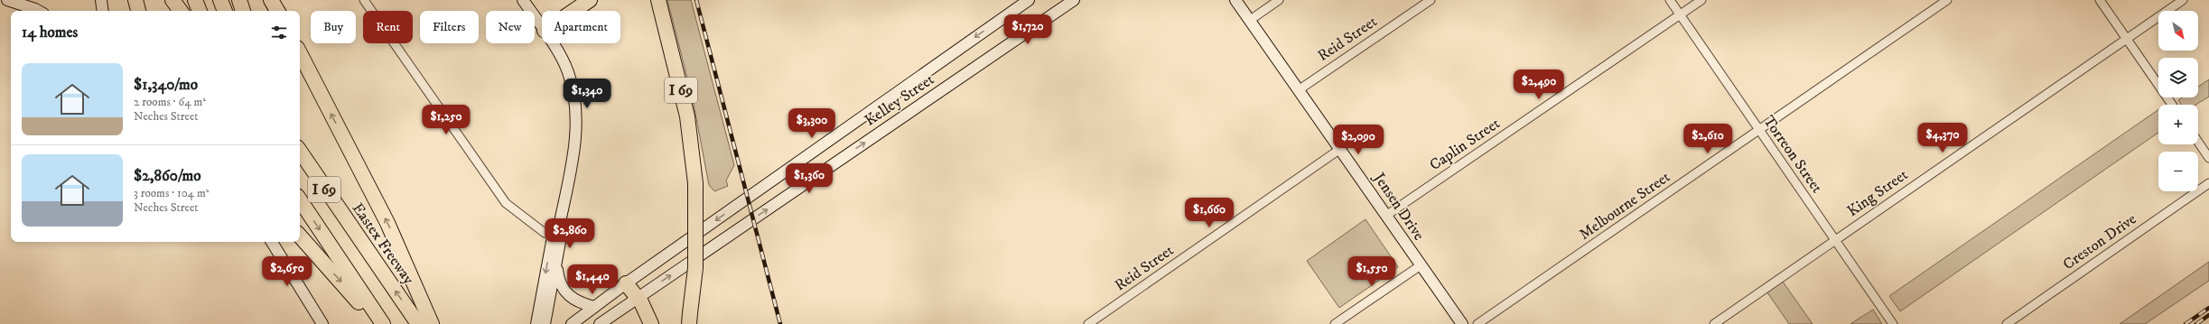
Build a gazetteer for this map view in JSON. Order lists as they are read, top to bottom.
{
  "streets": {
    "highway": ["I 69", "Eastex Freeway"],
    "main road": ["Kelley Street", "Jensen Drive"],
    "street": [
      "Reid Street",
      "Caplin Street",
      "Torreon Street",
      "King Street",
      "Melbourne Street",
      "Creston Drive"
    ]
  },
  "crossings": [
    ["Reid Street", "Jensen Drive"],
    ["Caplin Street", "Torreon Street"],
    ["Caplin Street", "Jensen Drive"],
    ["Torreon Street", "King Street"],
    ["Torreon Street", "Melbourne Street"]
  ],
  "north": "bottom right",
  "page": {
    "map_buttons": ["+", "−"],
    "chip": [
      "Buy",
      "Rent",
      "Filters",
      "New",
      "Apartment"
    ],
    "heading": "14 homes",
    "price": [
      "$1,720",
      "$2,490",
      "$1,340",
      "$1,250",
      "$3,300",
      "$4,370",
      "$2,610",
      "$2,090",
      "$1,360",
      "$1,660",
      "$2,860",
      "$2,650",
      "$1,550",
      "$1,440"
    ],
    "list": [
      {
        "name": "$1,340/mo",
        "note": "2 rooms · 64 m² · Neches Street"
      },
      {
        "name": "$2,860/mo",
        "note": "3 rooms · 104 m² · Neches Street"
      }
    ]
  }
}
